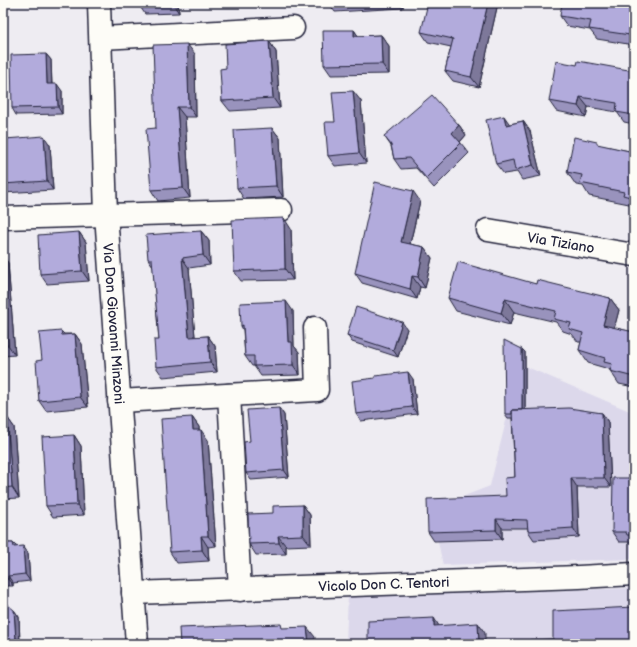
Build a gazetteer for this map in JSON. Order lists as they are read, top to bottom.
{
  "streets": {
    "street": ["Via Tiziano", "Via Don Giovanni Minzoni", "Vicolo Don C. Tentori"]
  },
  "crossings": [
    ["Via Don Giovanni Minzoni", "Vicolo Don C. Tentori"]
  ]
}
